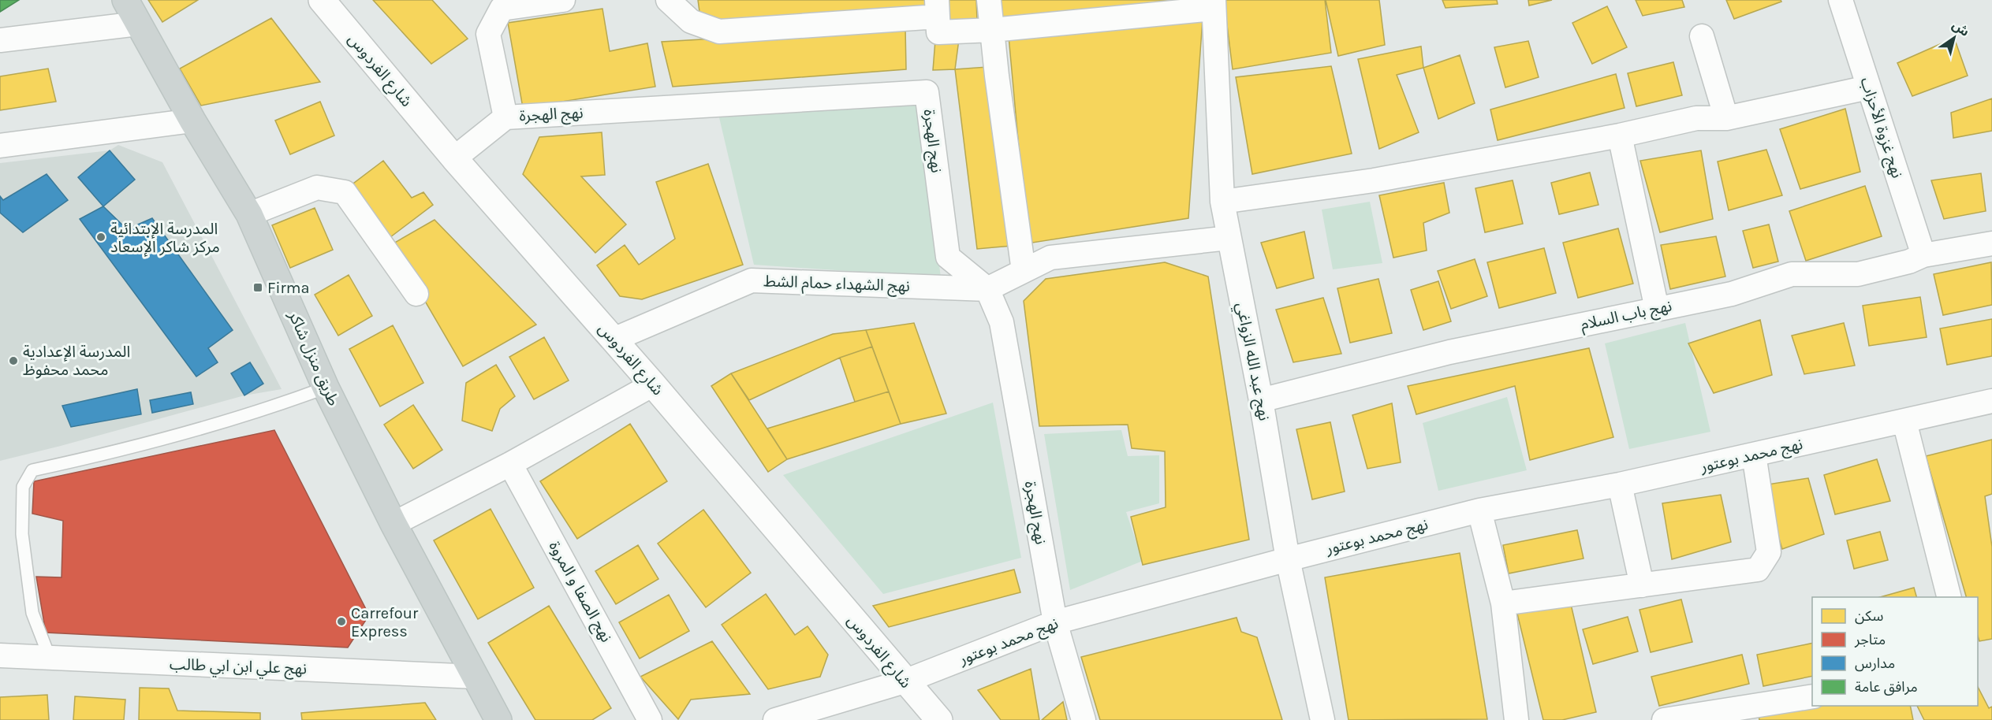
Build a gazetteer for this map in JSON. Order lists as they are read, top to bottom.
{
  "streets": {
    "main road": ["طريق منزل شاكر"],
    "street": [
      "شارع الفردوس",
      "نهج الهجرة",
      "نهج غزوة الأحزاب",
      "نهج الشهداء حمام الشط",
      "نهج باب السلام",
      "نهج عبد الله الزواغي",
      "نهج محمد بوعتور",
      "نهج الصفا و المروة",
      "نهج علي ابن ابي طالب"
    ]
  },
  "crossings": [
    ["شارع الفردوس", "نهج الهجرة"],
    ["شارع الفردوس", "نهج الشهداء حمام الشط"],
    ["شارع الفردوس", "نهج محمد بوعتور"],
    ["نهج الهجرة", "نهج الشهداء حمام الشط"],
    ["نهج الهجرة", "نهج محمد بوعتور"],
    ["نهج غزوة الأحزاب", "نهج باب السلام"],
    ["نهج باب السلام", "نهج عبد الله الزواغي"],
    ["طريق منزل شاكر", "نهج علي ابن ابي طالب"],
    ["نهج عبد الله الزواغي", "نهج محمد بوعتور"]
  ],
  "places": {
    "other": ["المدرسة الإبتدائية مركز شاكر الإسعاد", "المدرسة الإعدادية محمد محفوظ", "Carrefour Express"],
    "transit": ["Firma"]
  },
  "legend": [
    "سكن",
    "متاجر",
    "مدارس",
    "مرافق عامة"
  ],
  "north": "top right"
}
